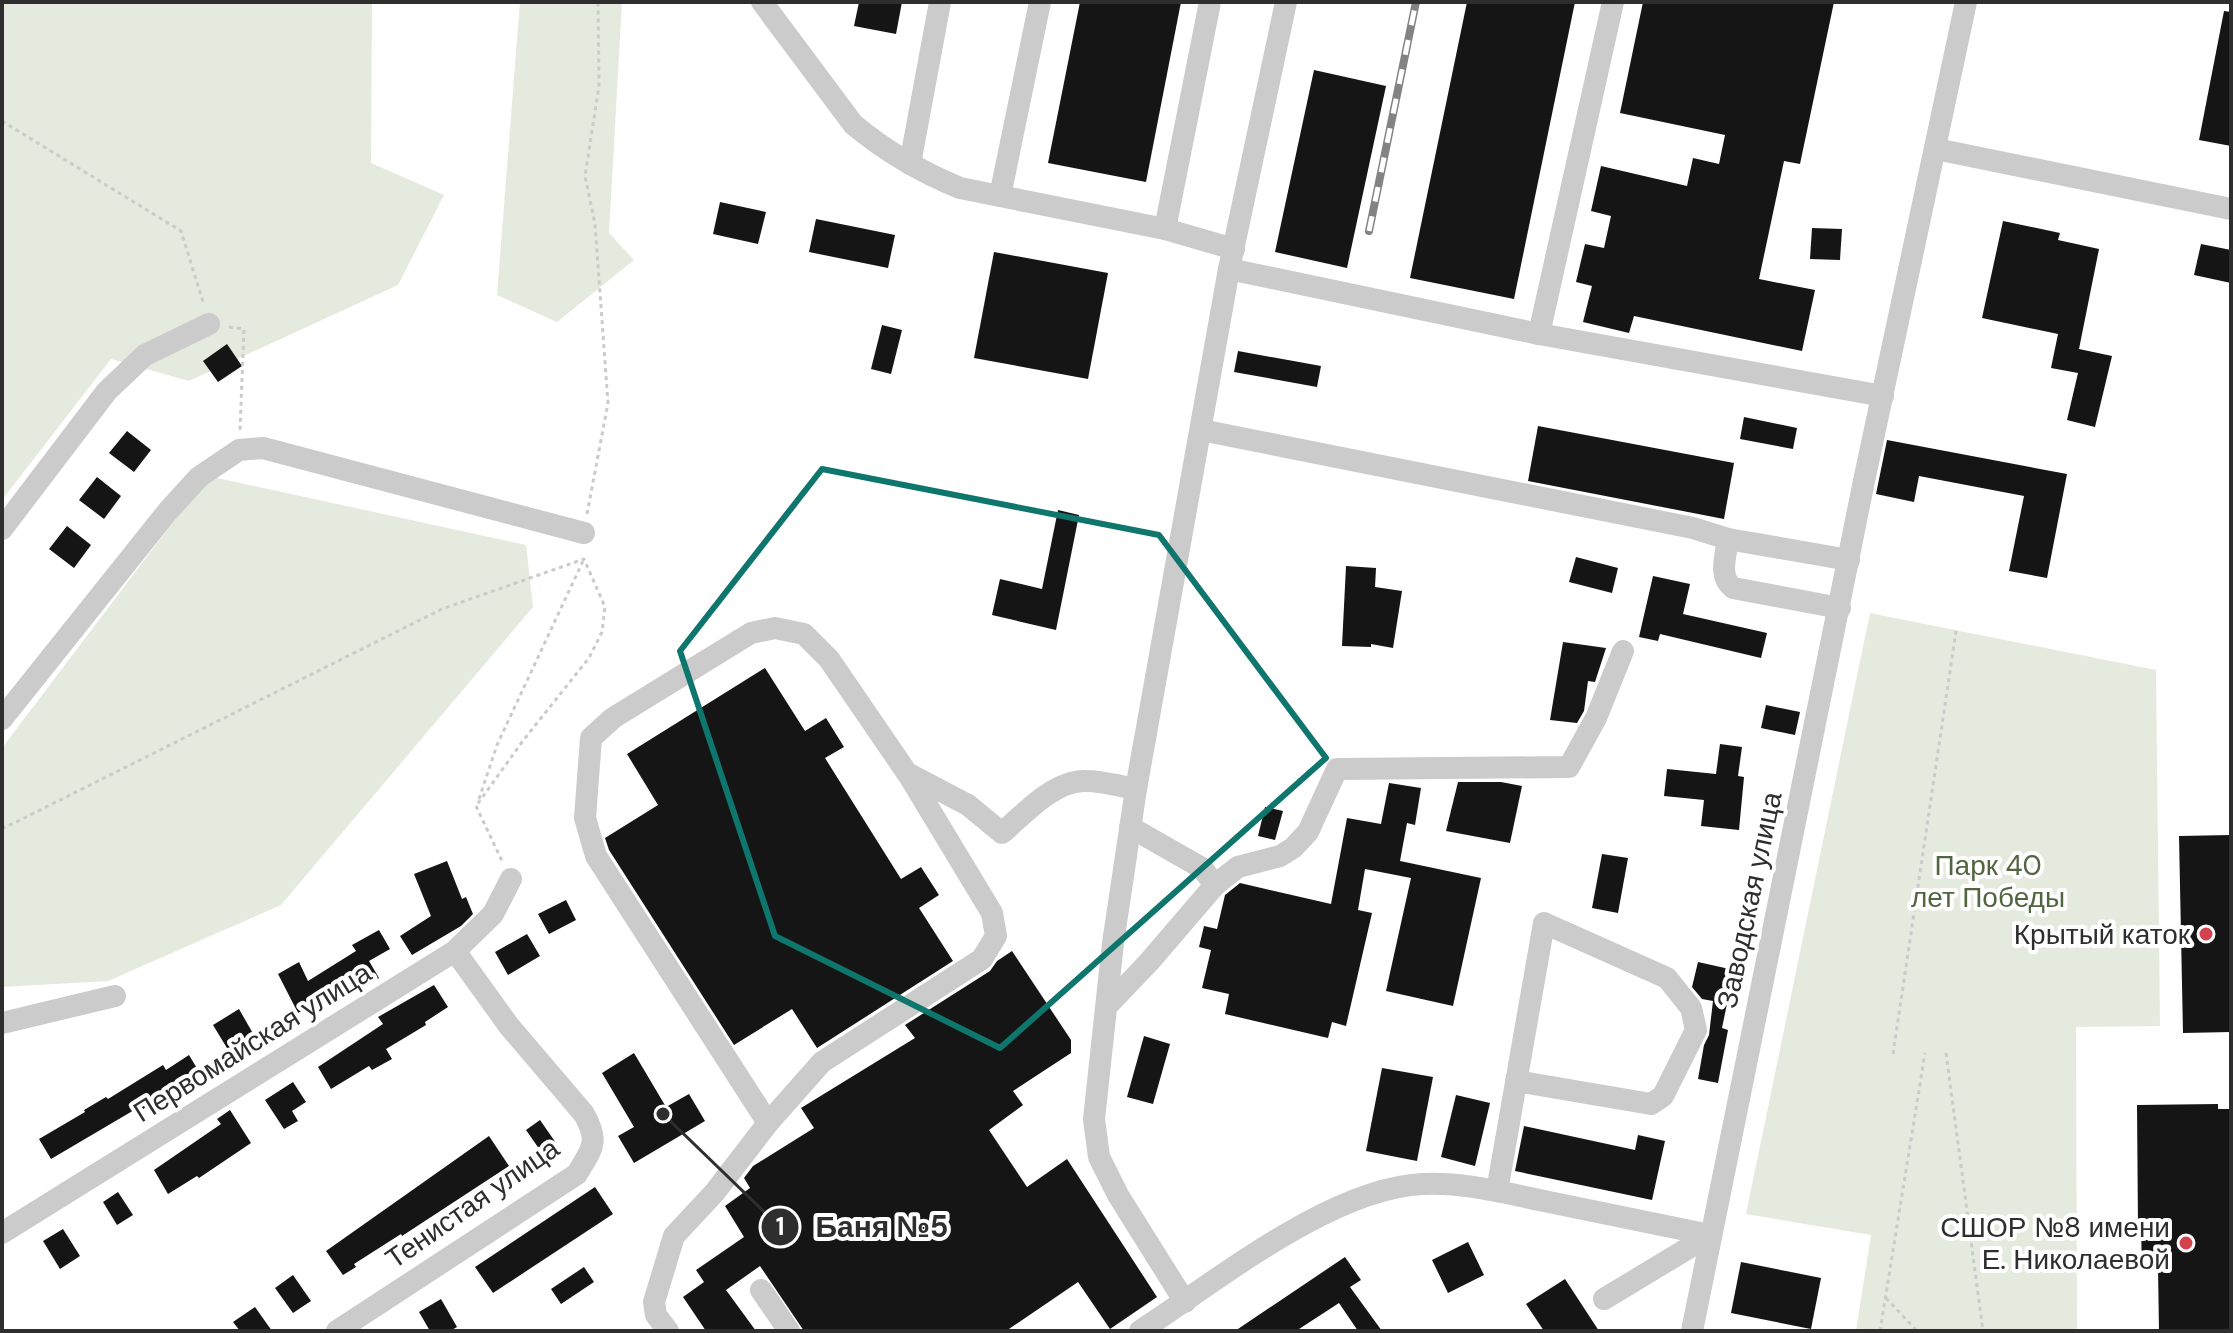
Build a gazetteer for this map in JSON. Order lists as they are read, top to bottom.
{
  "streets": {
    "street": ["Заводская улица", "Первомайская улица", "Тенистая улица"]
  },
  "crossings": [
    ["Первомайская улица", "Тенистая улица"]
  ],
  "parks": ["Парк 40 лет Победы"],
  "places": ["Крытый каток", "Баня №5", "СШОР №8 имени Е. Николаевой"]
}
